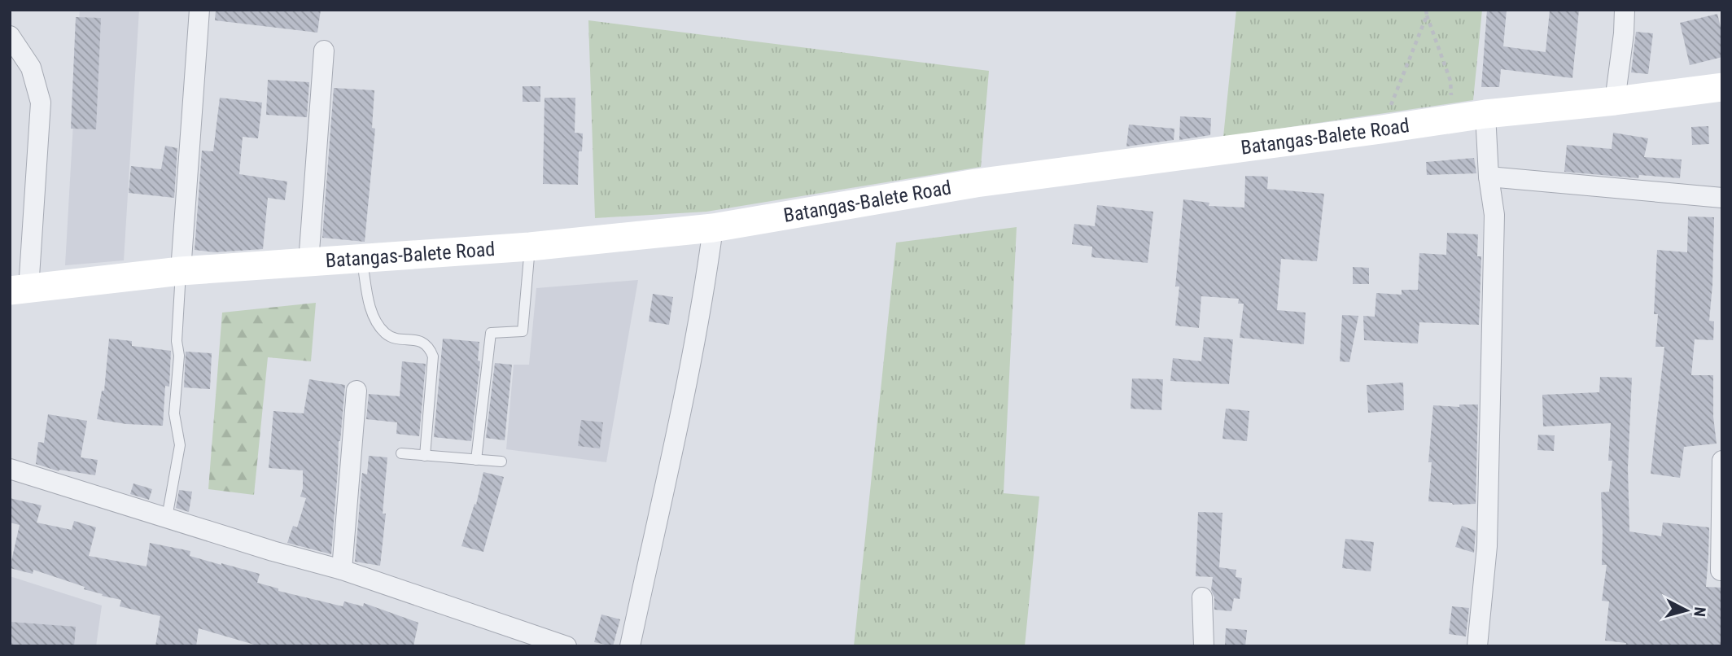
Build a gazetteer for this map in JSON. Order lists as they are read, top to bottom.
{
  "streets": {
    "main road": ["Batangas-Balete Road"]
  },
  "north": "right"
}
